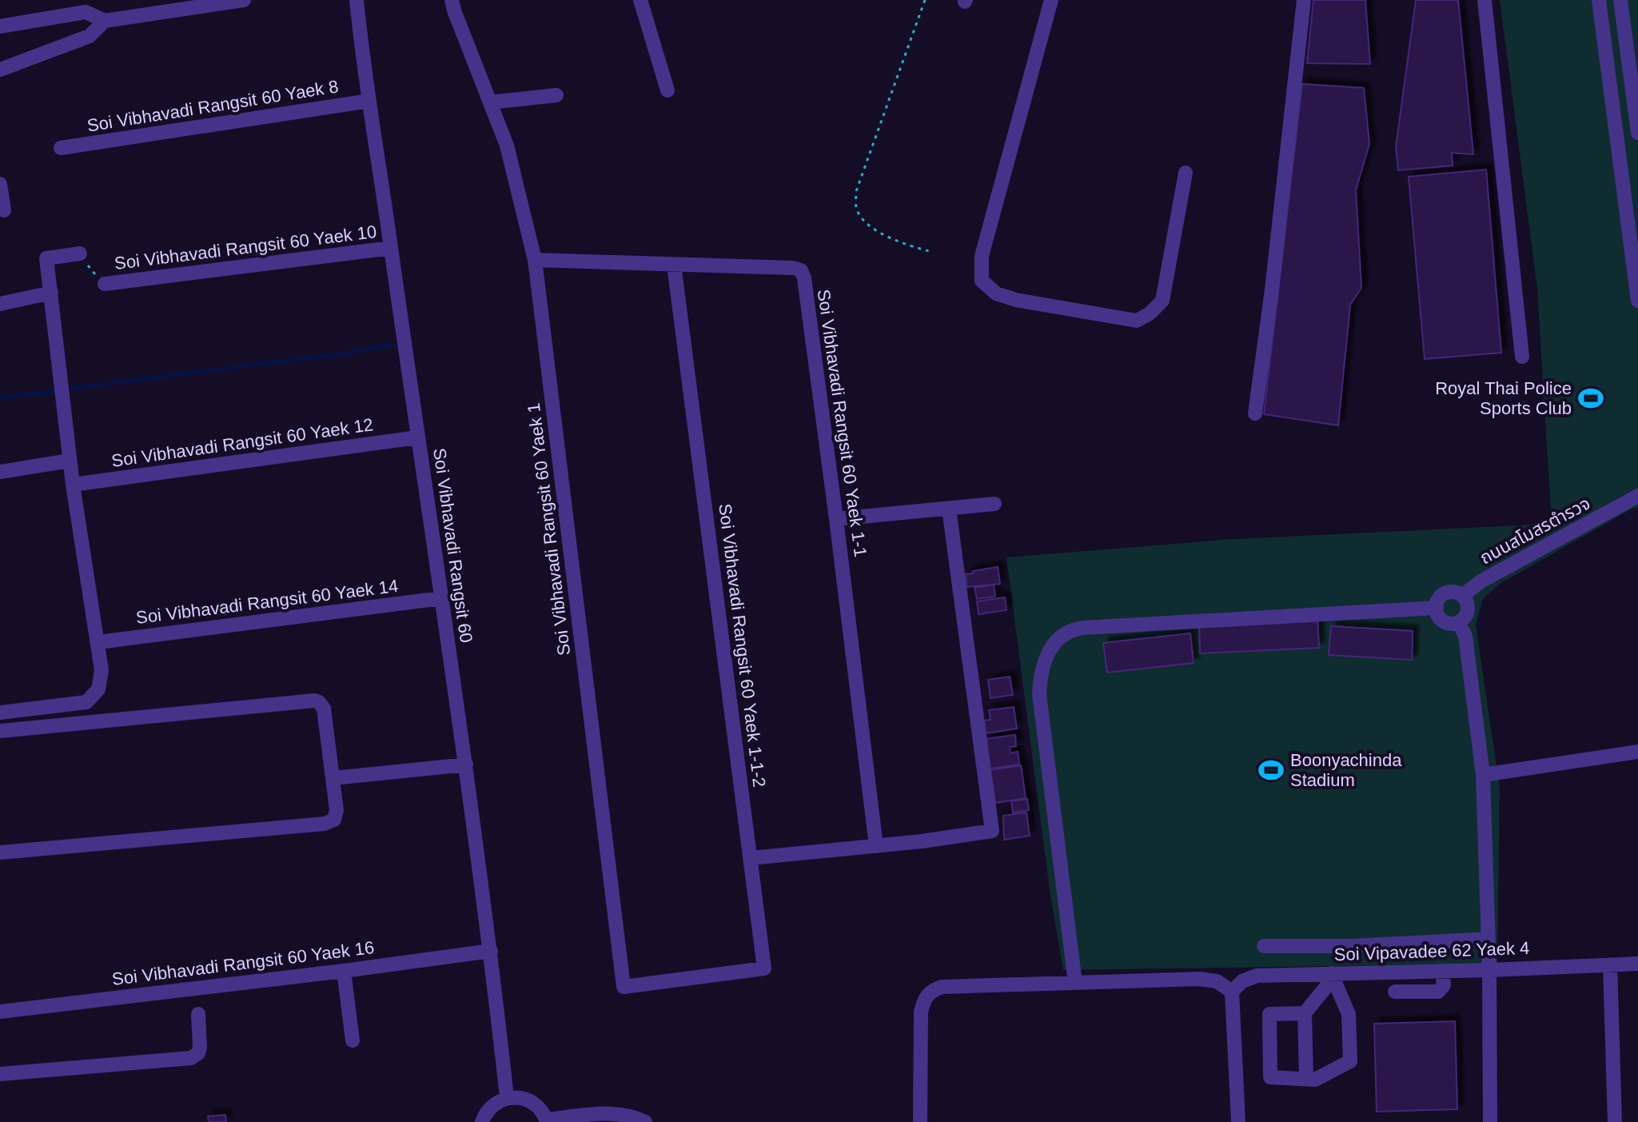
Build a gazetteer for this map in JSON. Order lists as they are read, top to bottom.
{
  "streets": {
    "street": [
      "Soi Vibhavadi Rangsit 60 Yaek 8",
      "Soi Vibhavadi Rangsit 60 Yaek 10",
      "Soi Vibhavadi Rangsit 60 Yaek 1-1",
      "Soi Vibhavadi Rangsit 60 Yaek 12",
      "Soi Vibhavadi Rangsit 60 Yaek 1",
      "ถนนสโมสรตำรวจ",
      "Soi Vibhavadi Rangsit 60",
      "Soi Vibhavadi Rangsit 60 Yaek 14",
      "Soi Vibhavadi Rangsit 60 Yaek 1-1-2",
      "Soi Vipavadee 62 Yaek 4",
      "Soi Vibhavadi Rangsit 60 Yaek 16"
    ]
  },
  "crossings": [
    ["Soi Vibhavadi Rangsit 60 Yaek 8", "Soi Vibhavadi Rangsit 60"],
    ["Soi Vibhavadi Rangsit 60 Yaek 10", "Soi Vibhavadi Rangsit 60"],
    ["Soi Vibhavadi Rangsit 60 Yaek 1-1", "Soi Vibhavadi Rangsit 60 Yaek 1"],
    ["Soi Vibhavadi Rangsit 60 Yaek 1-1", "Soi Vibhavadi Rangsit 60 Yaek 1-1-2"],
    ["Soi Vibhavadi Rangsit 60 Yaek 12", "Soi Vibhavadi Rangsit 60"],
    ["Soi Vibhavadi Rangsit 60 Yaek 1", "Soi Vibhavadi Rangsit 60 Yaek 1-1-2"],
    ["Soi Vibhavadi Rangsit 60", "Soi Vibhavadi Rangsit 60 Yaek 14"],
    ["Soi Vibhavadi Rangsit 60", "Soi Vibhavadi Rangsit 60 Yaek 16"]
  ],
  "places": {
    "sports": ["Royal Thai Police Sports Club", "Boonyachinda Stadium"]
  }
}
